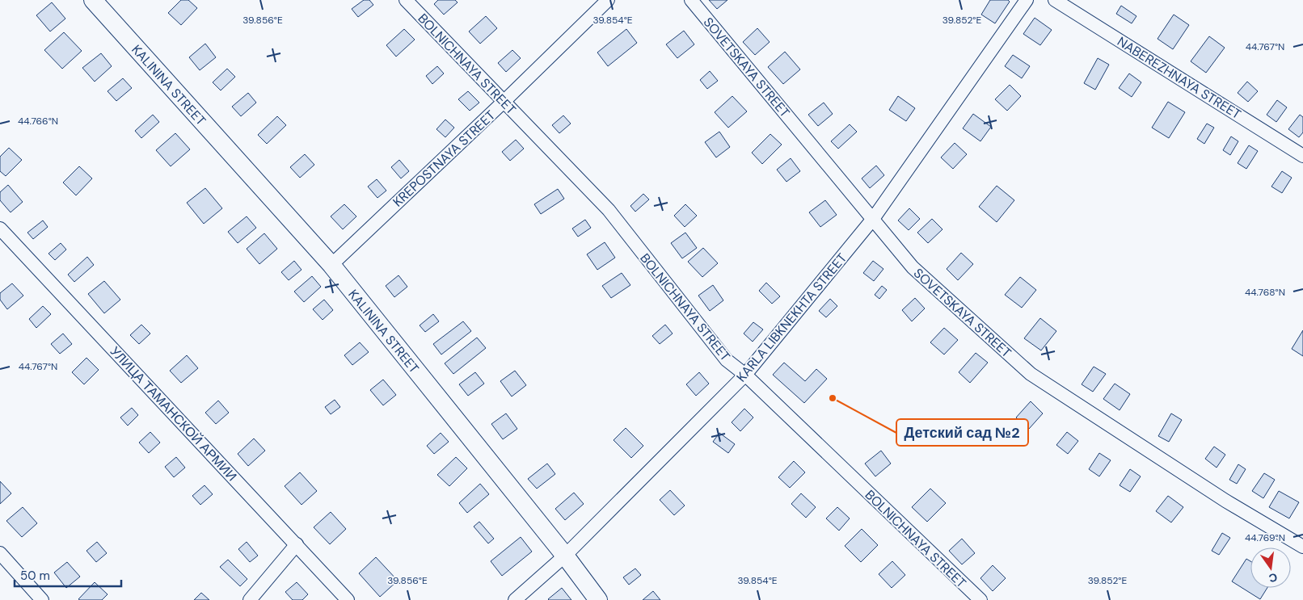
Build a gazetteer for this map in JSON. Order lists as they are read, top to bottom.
{
  "streets": {
    "street": [
      "BOLNICHNAYA STREET",
      "SOVETSKAYA STREET",
      "NABEREZHNAYA STREET",
      "KALININA STREET",
      "KREPOSTNAYA STREET",
      "KARLA LIBKNEKHTA STREET",
      "УЛИЦА ТАМАНСКОЙ АРМИИ"
    ]
  },
  "crossings": [
    ["BOLNICHNAYA STREET", "KREPOSTNAYA STREET"],
    ["BOLNICHNAYA STREET", "KARLA LIBKNEKHTA STREET"],
    ["SOVETSKAYA STREET", "KARLA LIBKNEKHTA STREET"],
    ["KALININA STREET", "KREPOSTNAYA STREET"],
    ["KALININA STREET", "KARLA LIBKNEKHTA STREET"]
  ],
  "places": ["Детский сад №2"],
  "scale_bar": "50 m",
  "north": "bottom",
  "coordinates": [
    "39.854°E",
    "39.852°E",
    "39.856°E",
    "44.767°N",
    "44.766°N",
    "44.768°N",
    "44.769°N"
  ]
}
